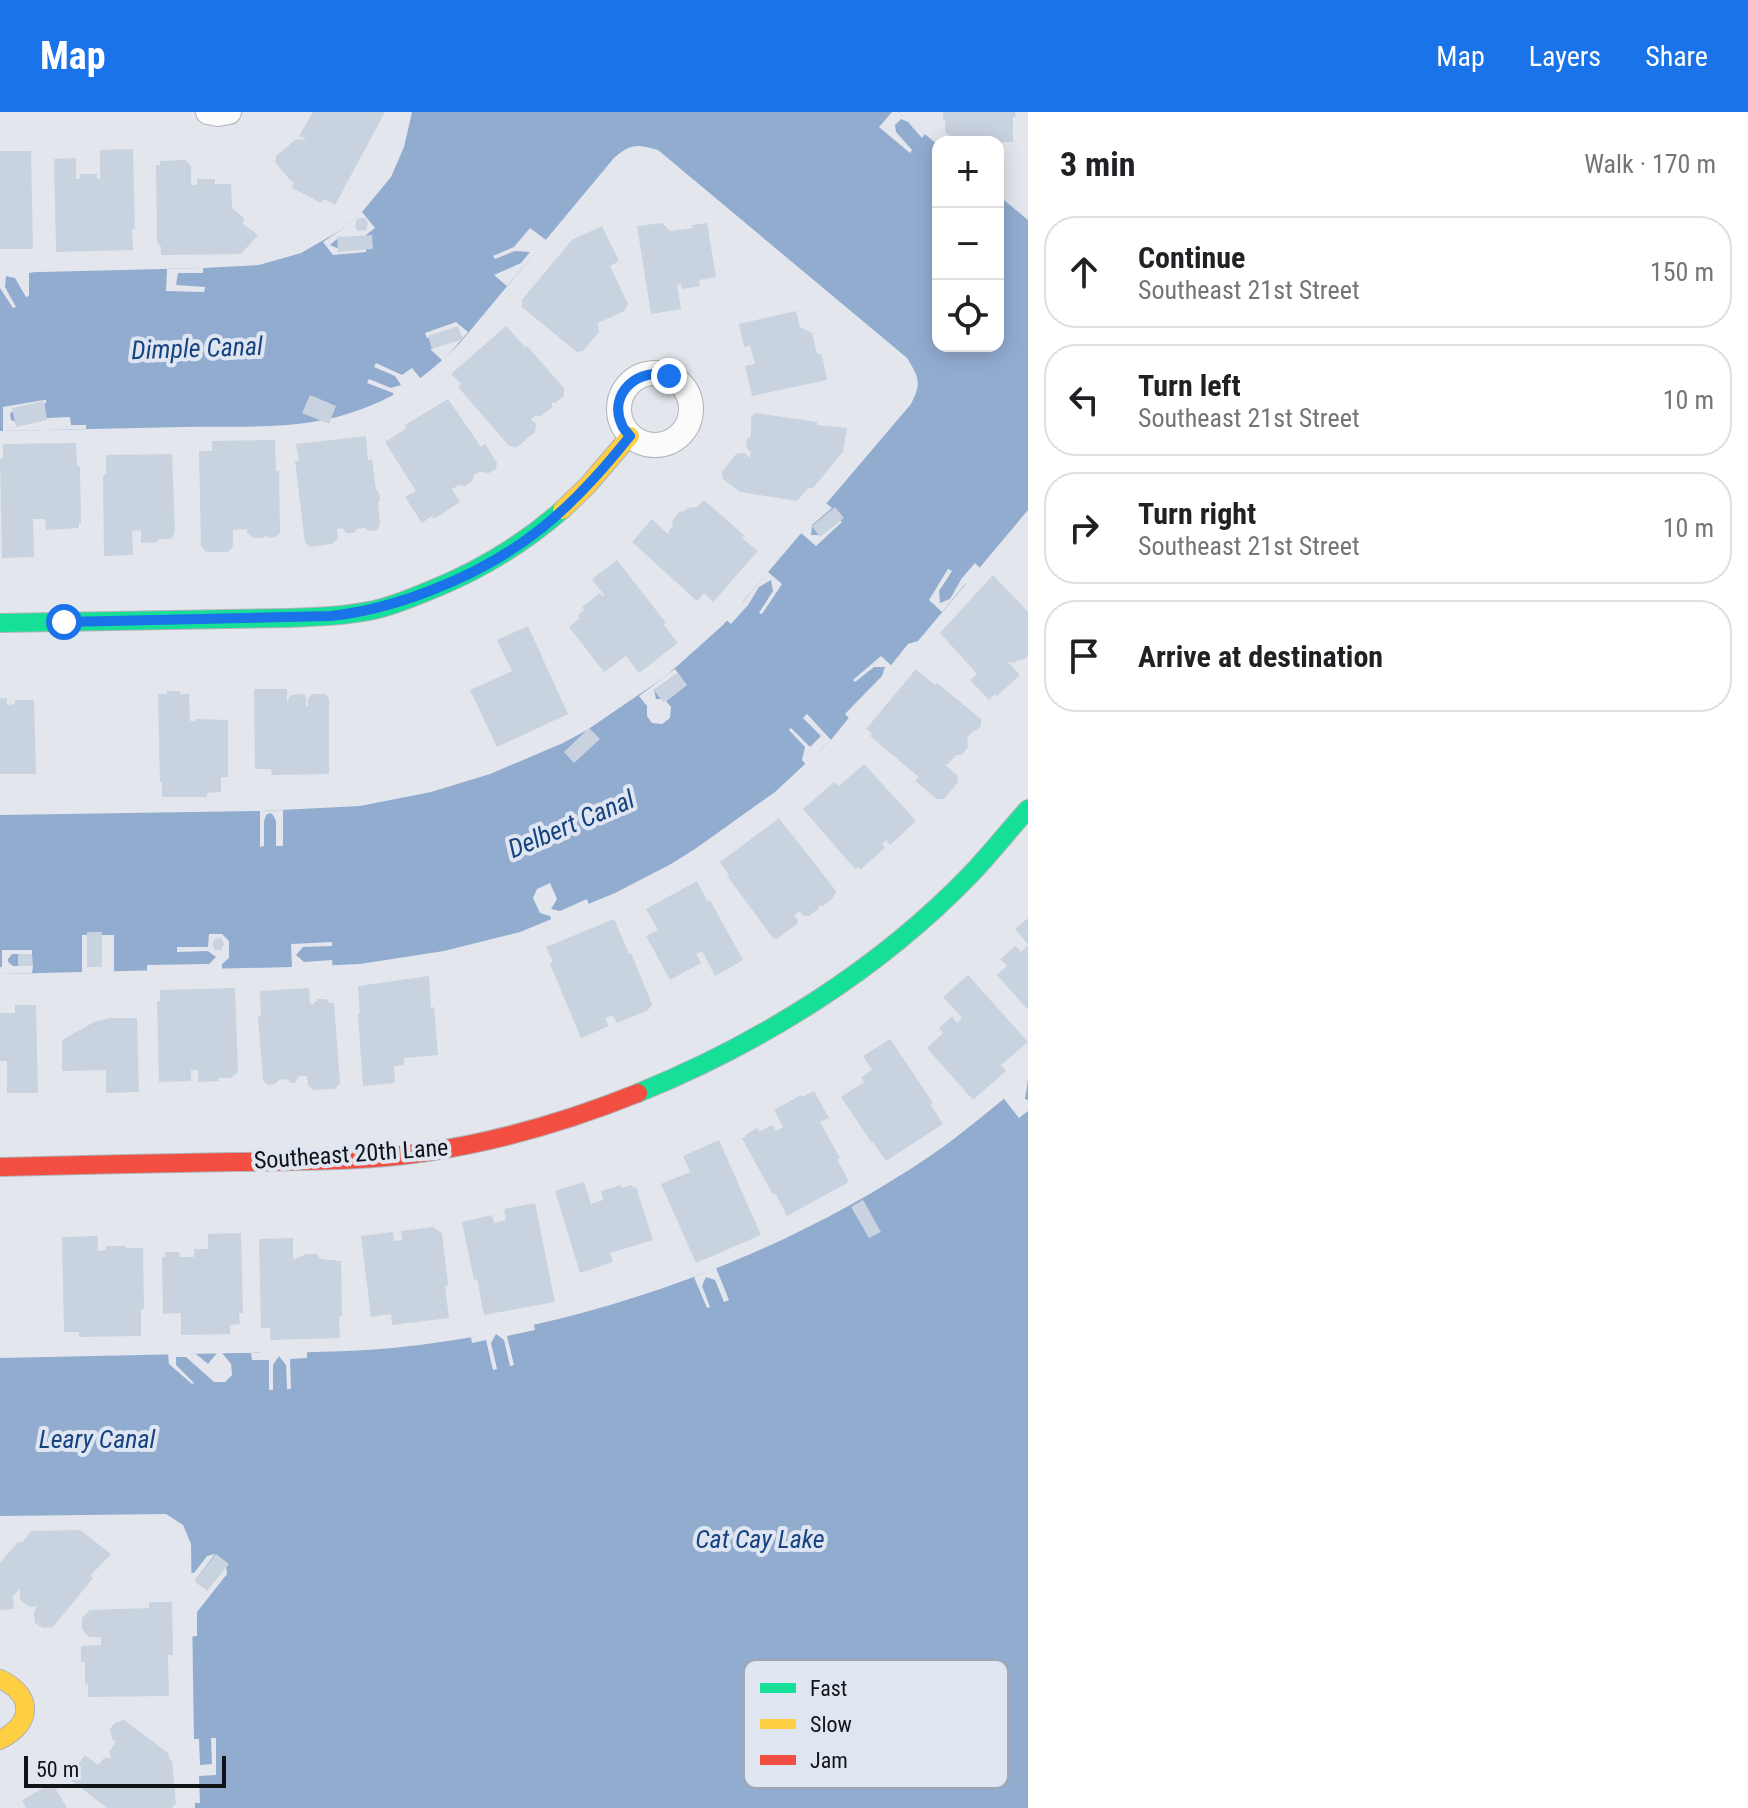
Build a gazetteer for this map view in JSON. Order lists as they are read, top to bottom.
{
  "streets": {
    "street": ["Southeast 20th Lane"]
  },
  "water": [
    "Dimple Canal",
    "Delbert Canal",
    "Leary Canal",
    "Cat Cay Lake"
  ],
  "legend": ["Fast", "Slow", "Jam"],
  "scale_bar": "50 m",
  "page": {
    "header": "Map",
    "nav": ["Map", "Layers", "Share"],
    "heading": ["3 min", "Walk · 170 m"],
    "map_buttons": ["+", "−"],
    "list": [
      ["Continue", "Southeast 21st Street", "150 m"],
      ["Turn left", "Southeast 21st Street", "10 m"],
      ["Turn right", "Southeast 21st Street", "10 m"],
      "Arrive at destination"
    ],
    "scale": "50 m"
  }
}
